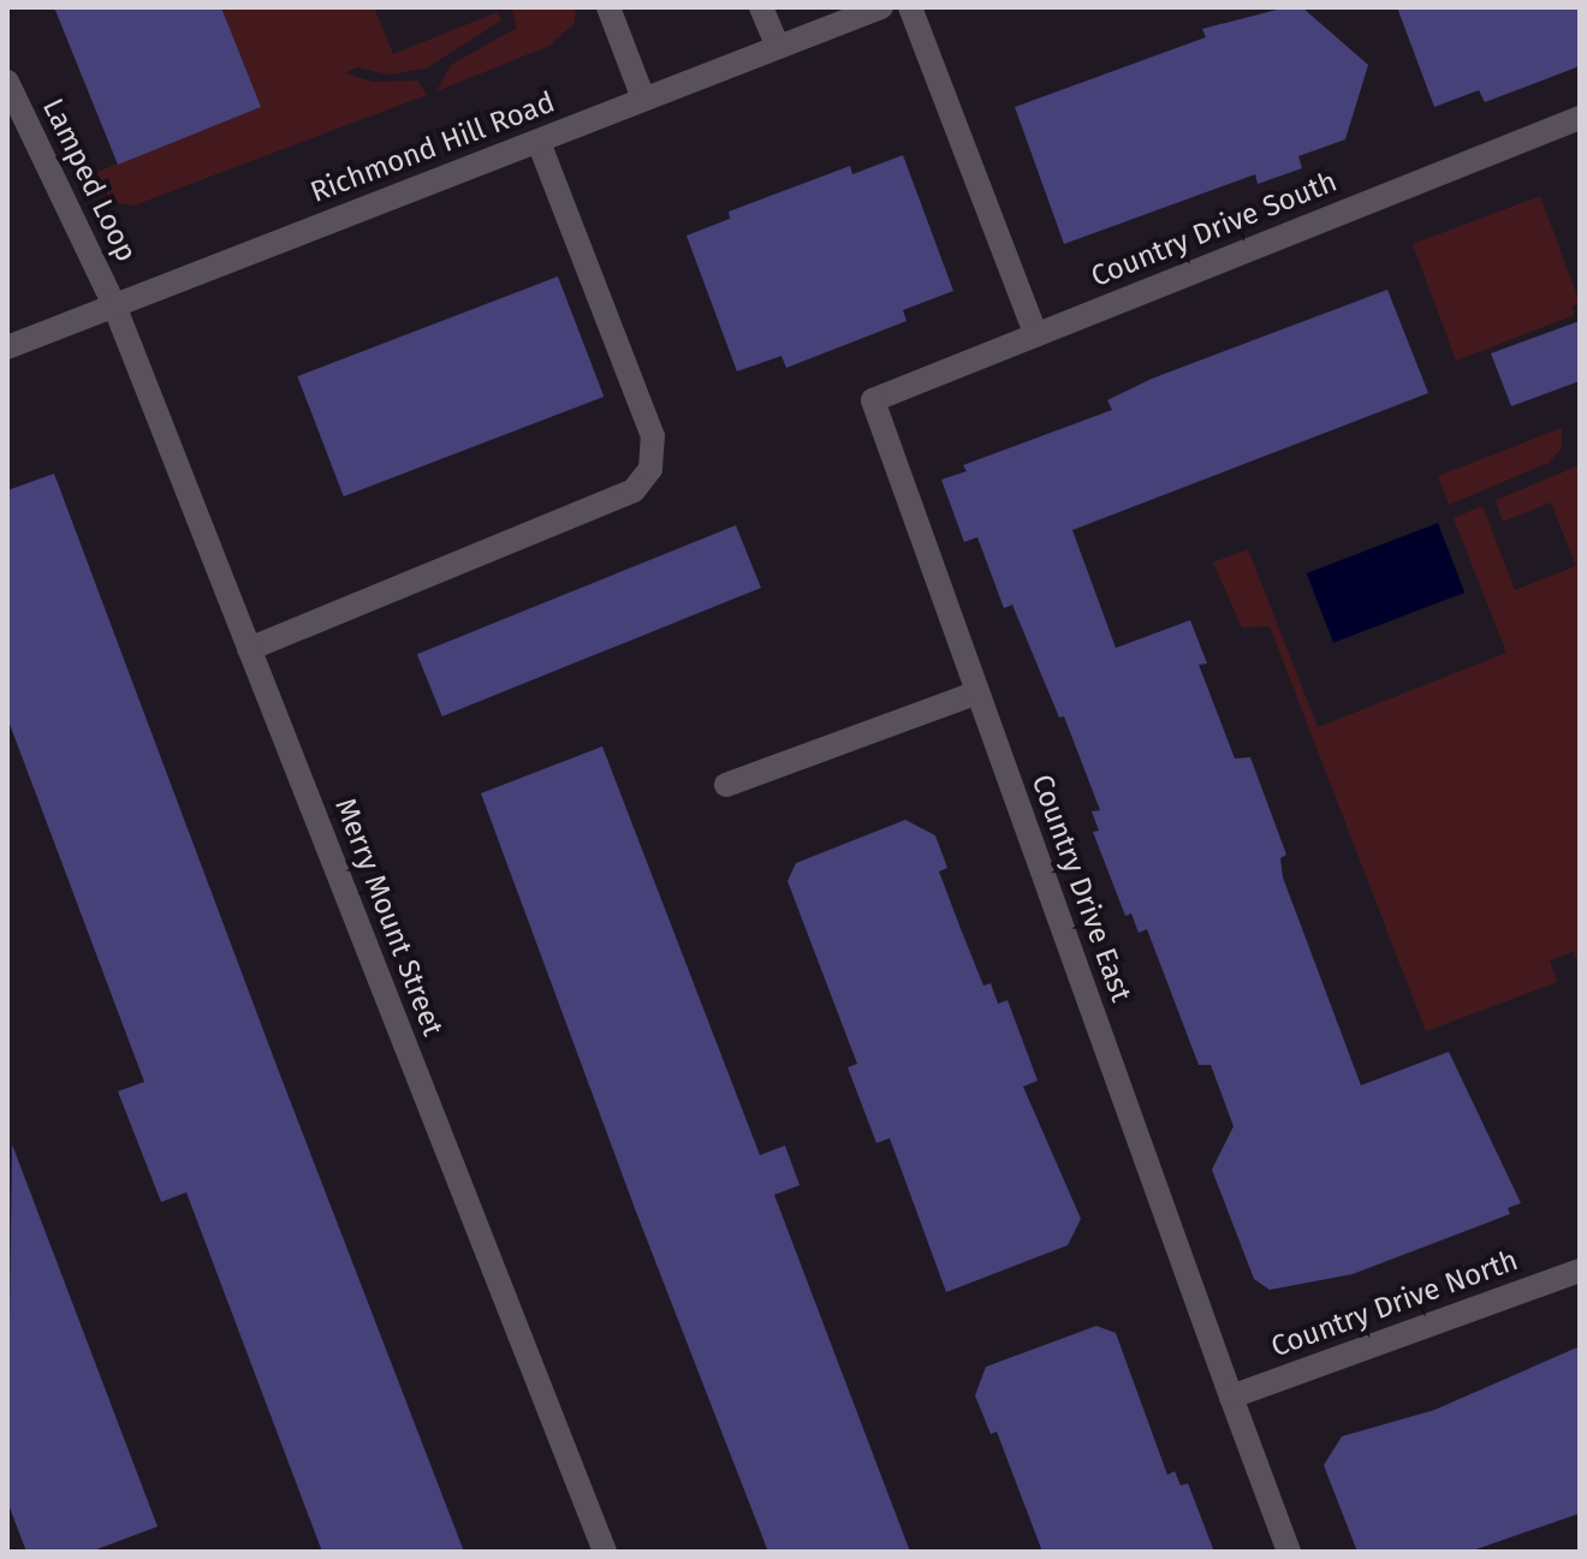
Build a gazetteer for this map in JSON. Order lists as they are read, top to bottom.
{
  "streets": {
    "street": [
      "Richmond Hill Road",
      "Lamped Loop",
      "Country Drive South",
      "Country Drive East",
      "Merry Mount Street",
      "Country Drive North"
    ]
  },
  "crossings": [
    ["Richmond Hill Road", "Lamped Loop"],
    ["Richmond Hill Road", "Merry Mount Street"],
    ["Lamped Loop", "Merry Mount Street"],
    ["Country Drive South", "Country Drive East"],
    ["Country Drive East", "Country Drive North"]
  ]
}
